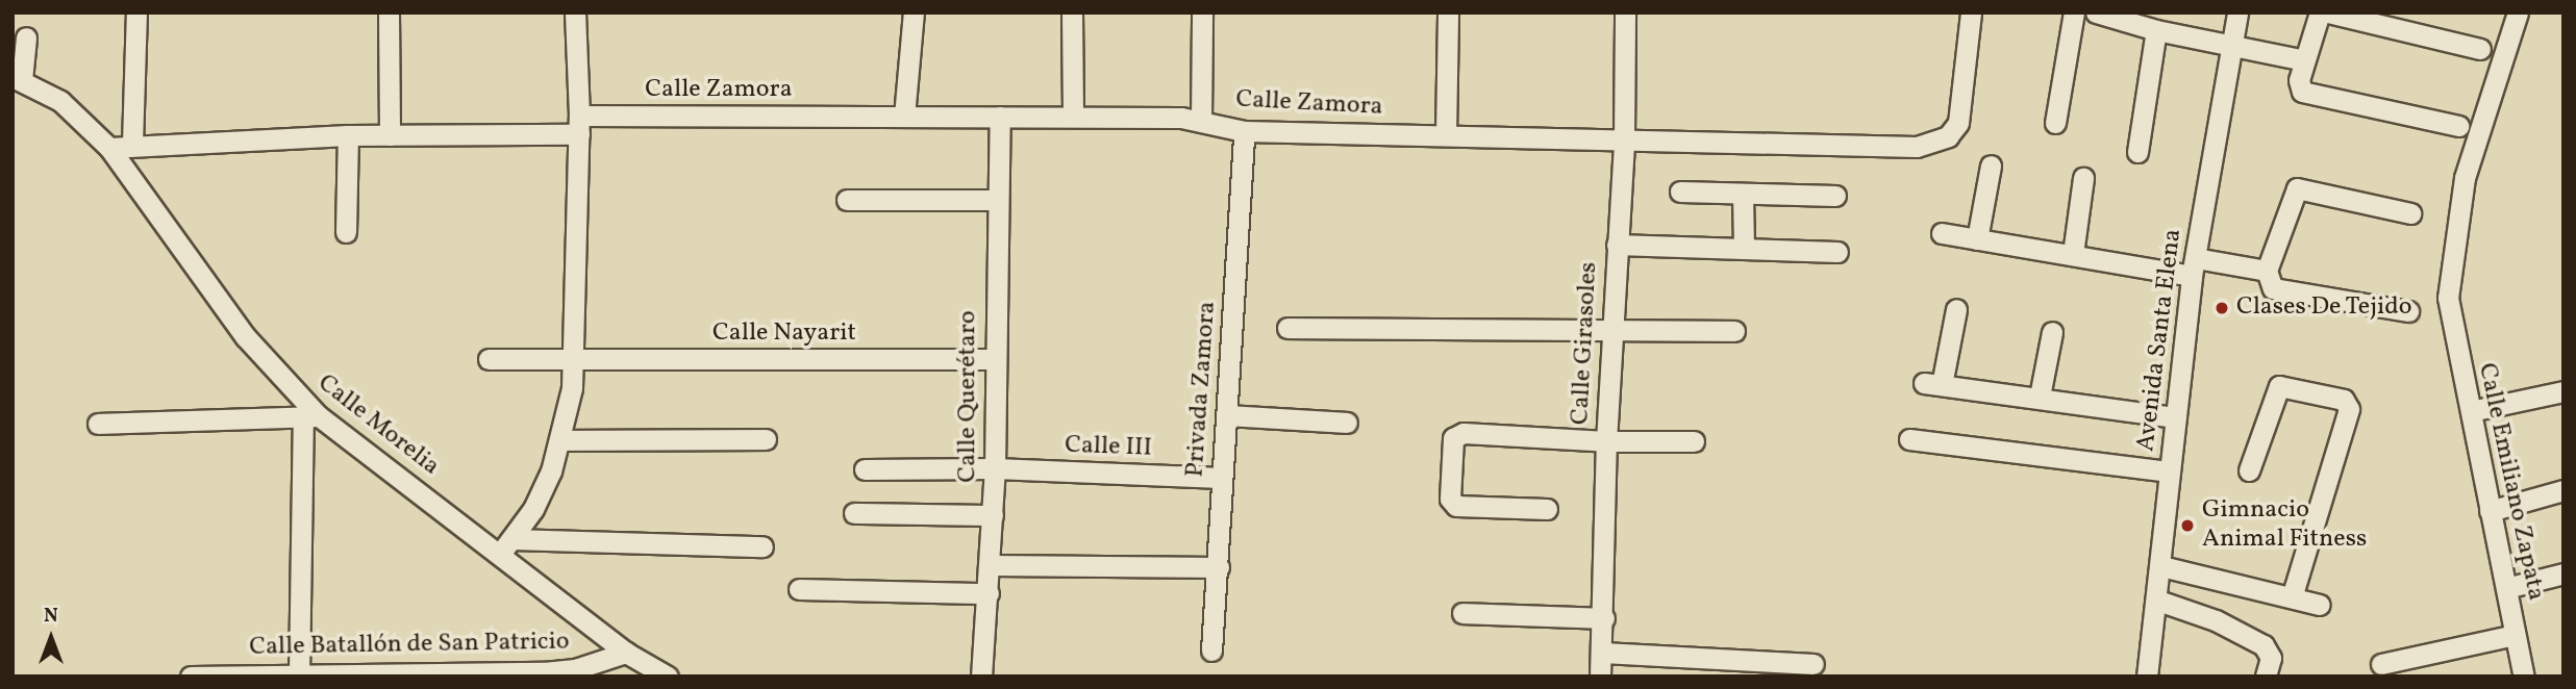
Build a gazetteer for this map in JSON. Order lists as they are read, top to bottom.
{
  "streets": {
    "street": [
      "Calle Zamora",
      "Calle Nayarit",
      "Avenida Santa Elena",
      "Calle Girasoles",
      "Privada Zamora",
      "Calle Querétaro",
      "Calle Morelia",
      "Calle III",
      "Calle Emiliano Zapata",
      "Calle Batallón de San Patricio"
    ]
  },
  "crossings": [
    ["Calle Zamora", "Calle Girasoles"],
    ["Calle Zamora", "Privada Zamora"],
    ["Calle Zamora", "Calle Querétaro"],
    ["Calle Zamora", "Calle Morelia"],
    ["Calle Nayarit", "Calle Querétaro"],
    ["Privada Zamora", "Calle III"],
    ["Calle Querétaro", "Calle III"],
    ["Calle Morelia", "Calle Batallón de San Patricio"]
  ],
  "places": ["Clases De Tejido", "Gimnacio Animal Fitness"],
  "north": "top"
}
